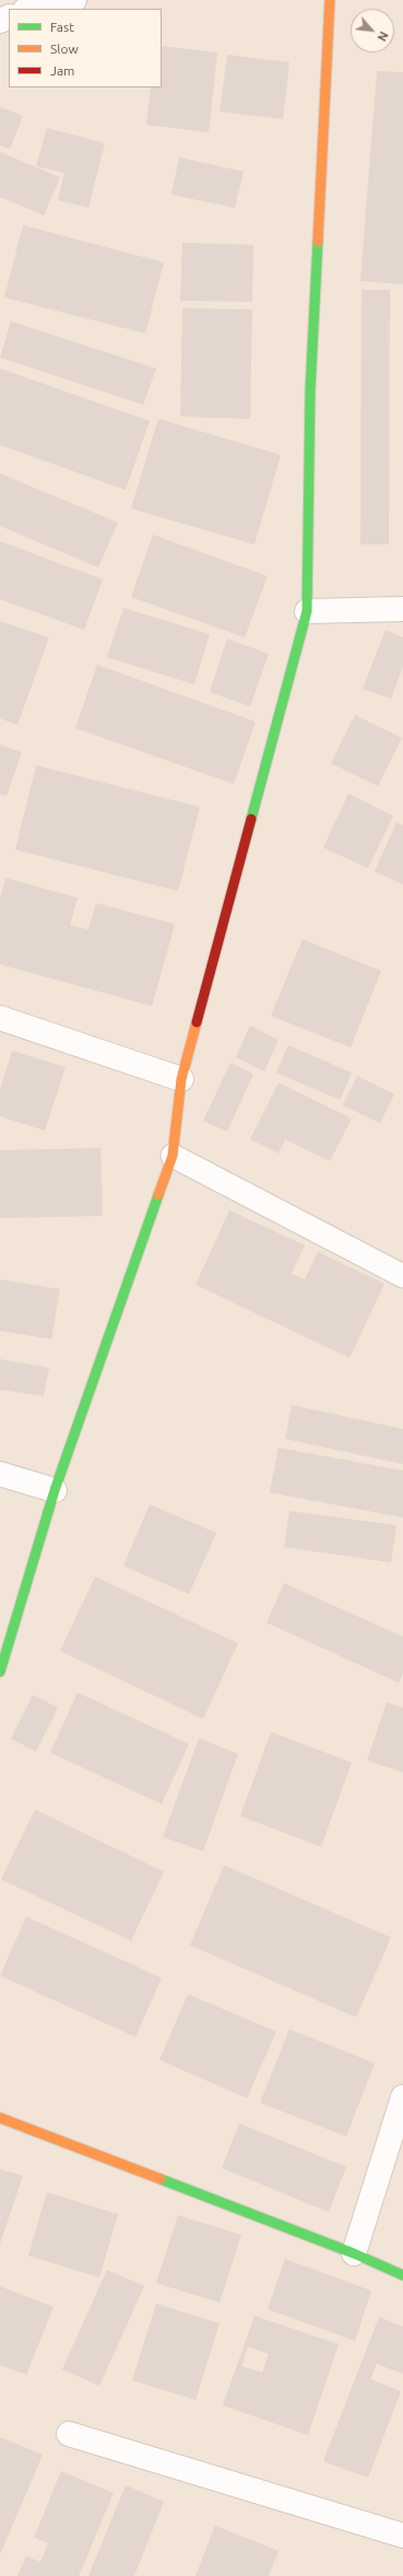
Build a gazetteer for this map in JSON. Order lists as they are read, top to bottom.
{
  "legend": ["Fast", "Slow", "Jam"],
  "north": "bottom right"
}
